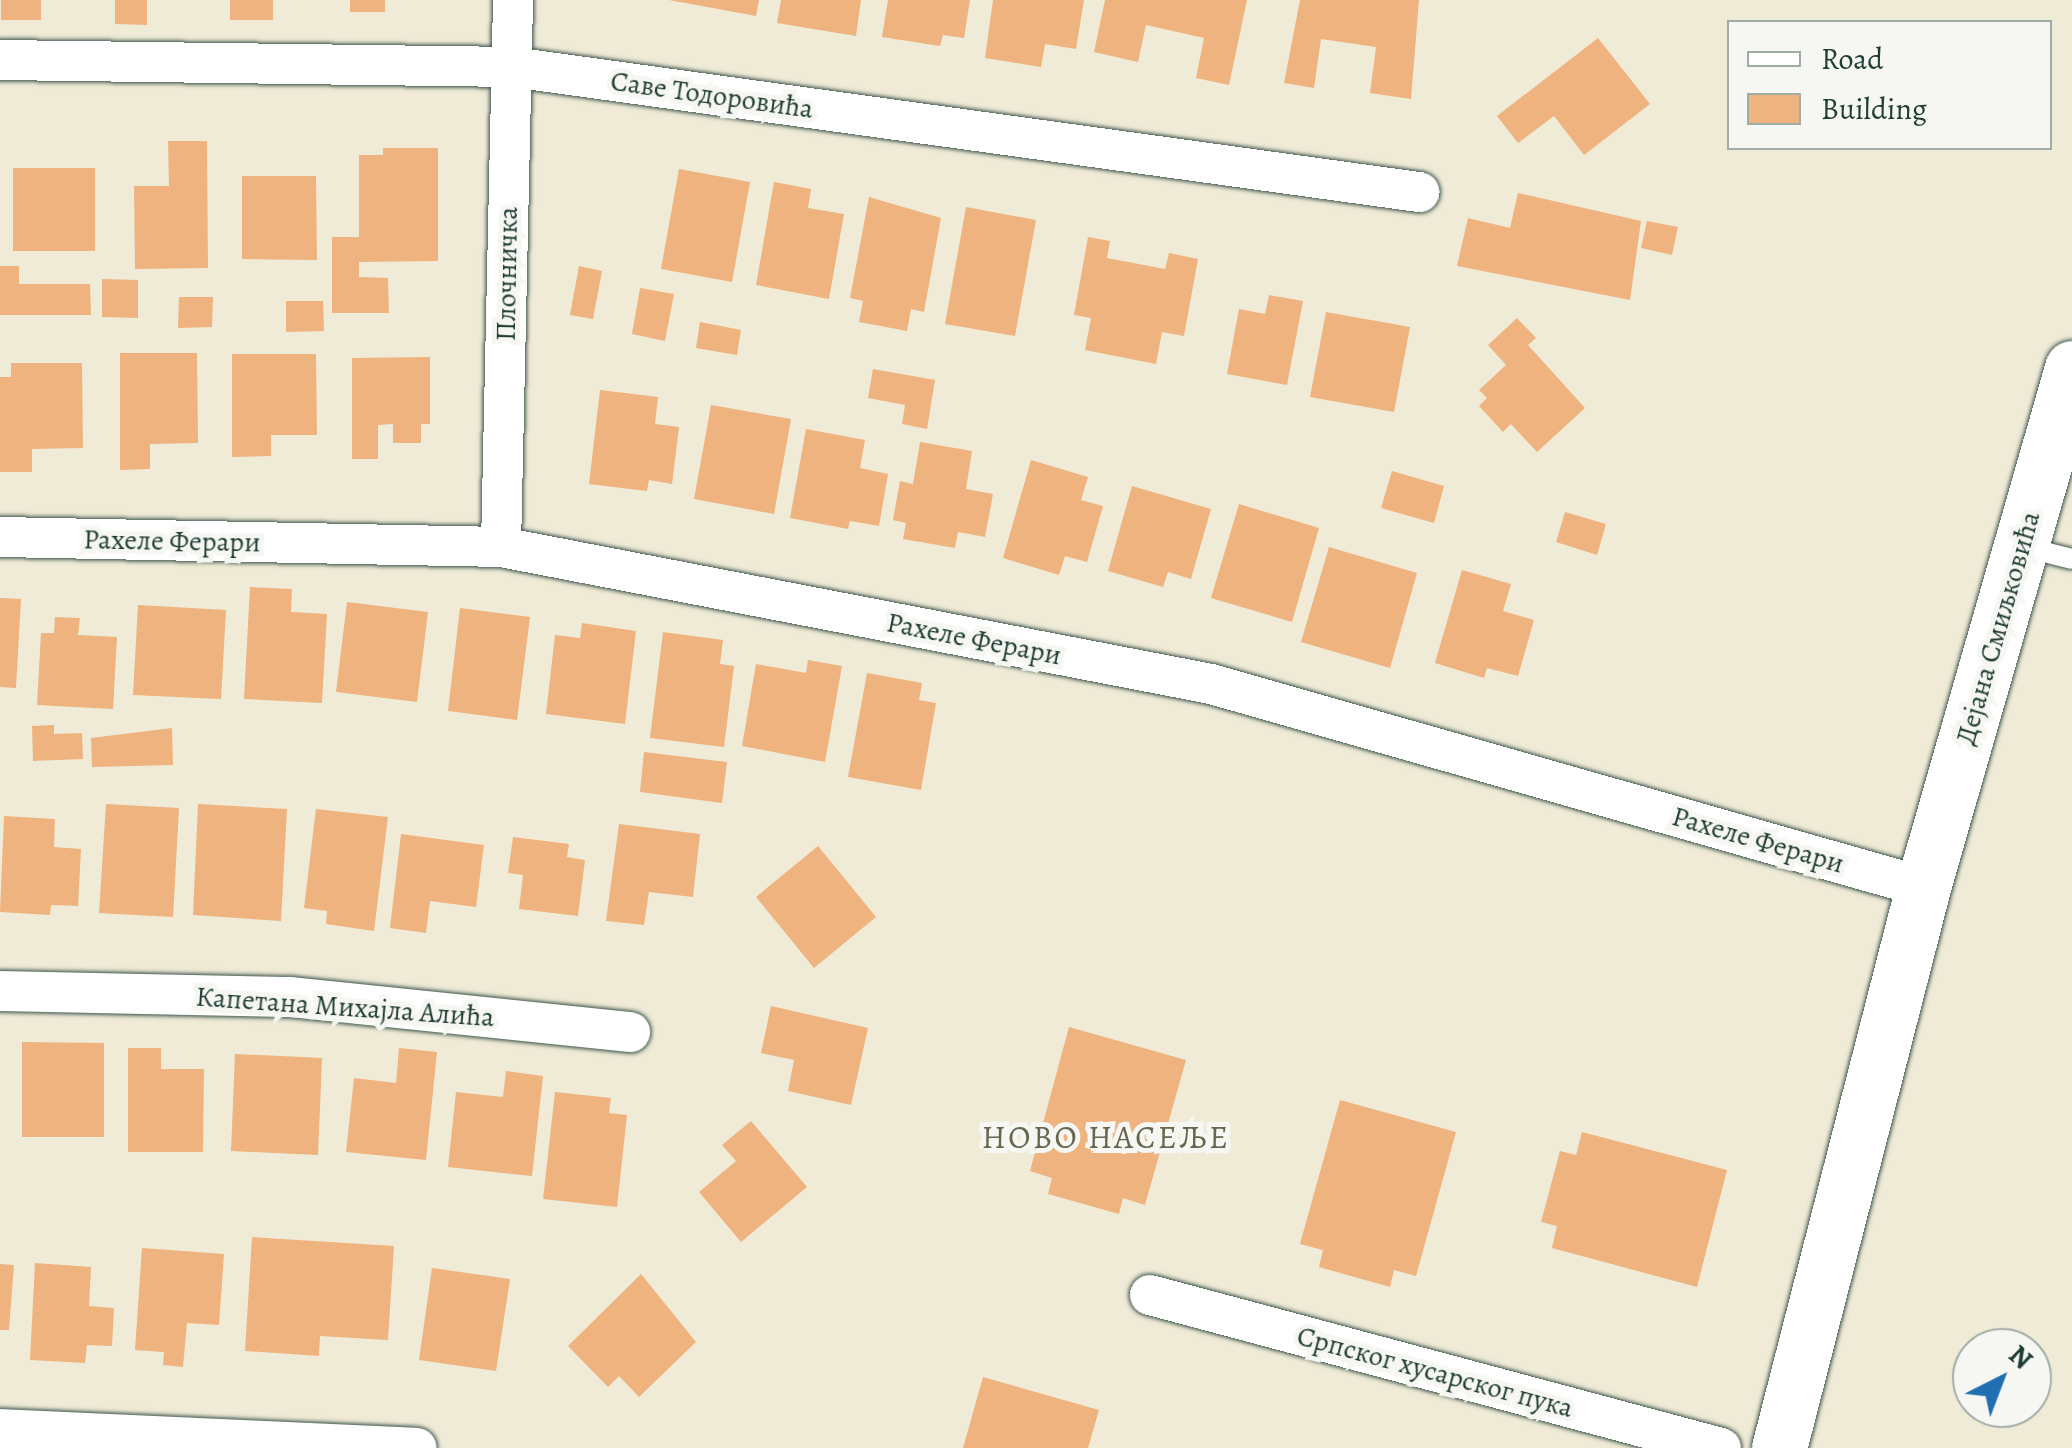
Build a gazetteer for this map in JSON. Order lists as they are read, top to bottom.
{
  "streets": {
    "street": [
      "Саве Тодоровића",
      "Плочничка",
      "Рахеле Ферари",
      "Дејана Смиљковића",
      "Капетана Михајла Алића",
      "Српског хусарског пука"
    ]
  },
  "crossings": [
    ["Саве Тодоровића", "Плочничка"],
    ["Плочничка", "Рахеле Ферари"],
    ["Рахеле Ферари", "Дејана Смиљковића"]
  ],
  "districts": ["НОВО НАСЕЉЕ"],
  "legend": ["Road", "Building"],
  "north": "top right"
}
